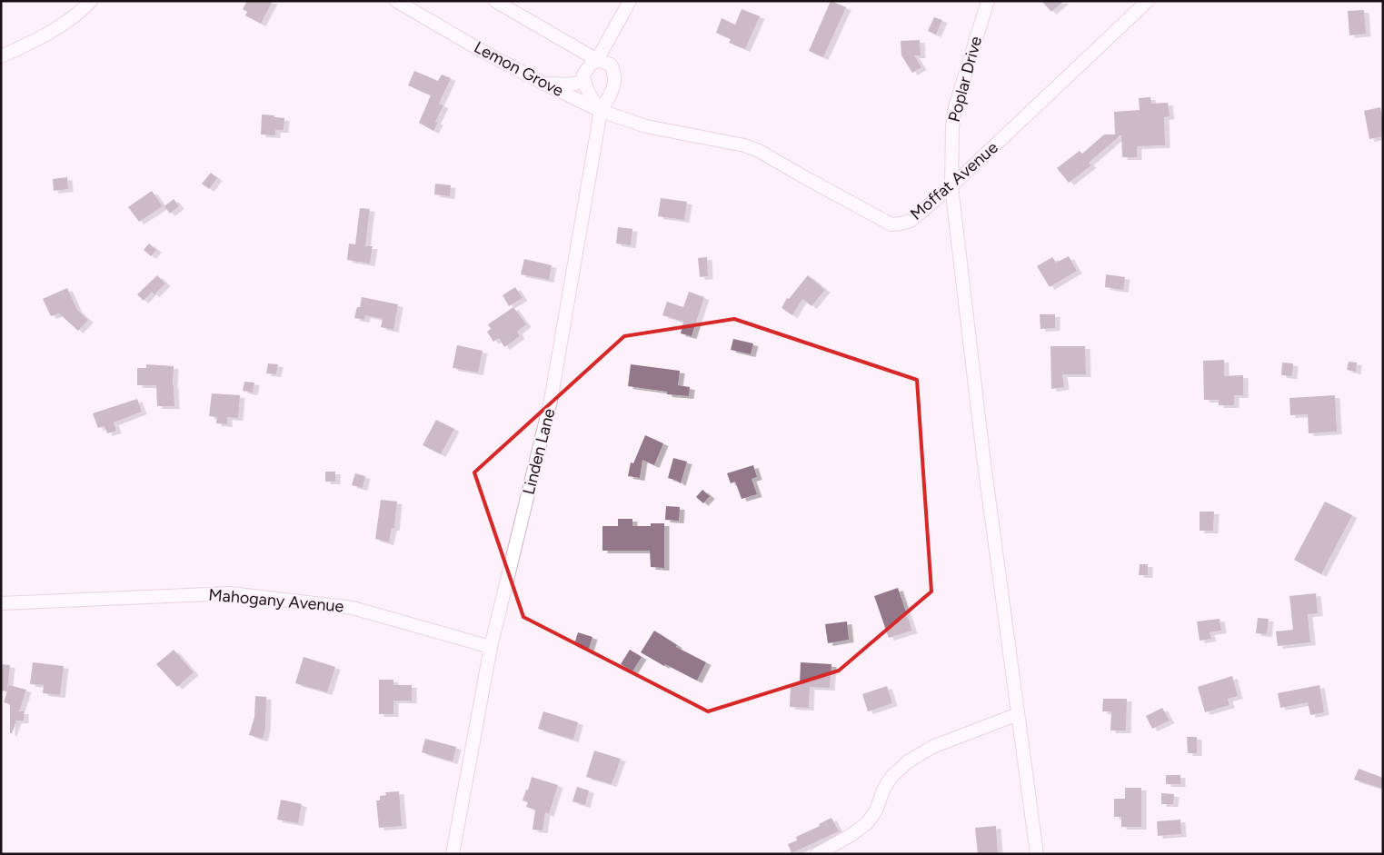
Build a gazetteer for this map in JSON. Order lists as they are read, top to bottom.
{
  "streets": {
    "street": [
      "Lemon Grove",
      "Poplar Drive",
      "Moffat Avenue",
      "Linden Lane",
      "Mahogany Avenue"
    ]
  },
  "crossings": [
    ["Lemon Grove", "Moffat Avenue"],
    ["Lemon Grove", "Linden Lane"],
    ["Poplar Drive", "Moffat Avenue"],
    ["Linden Lane", "Mahogany Avenue"]
  ]
}
